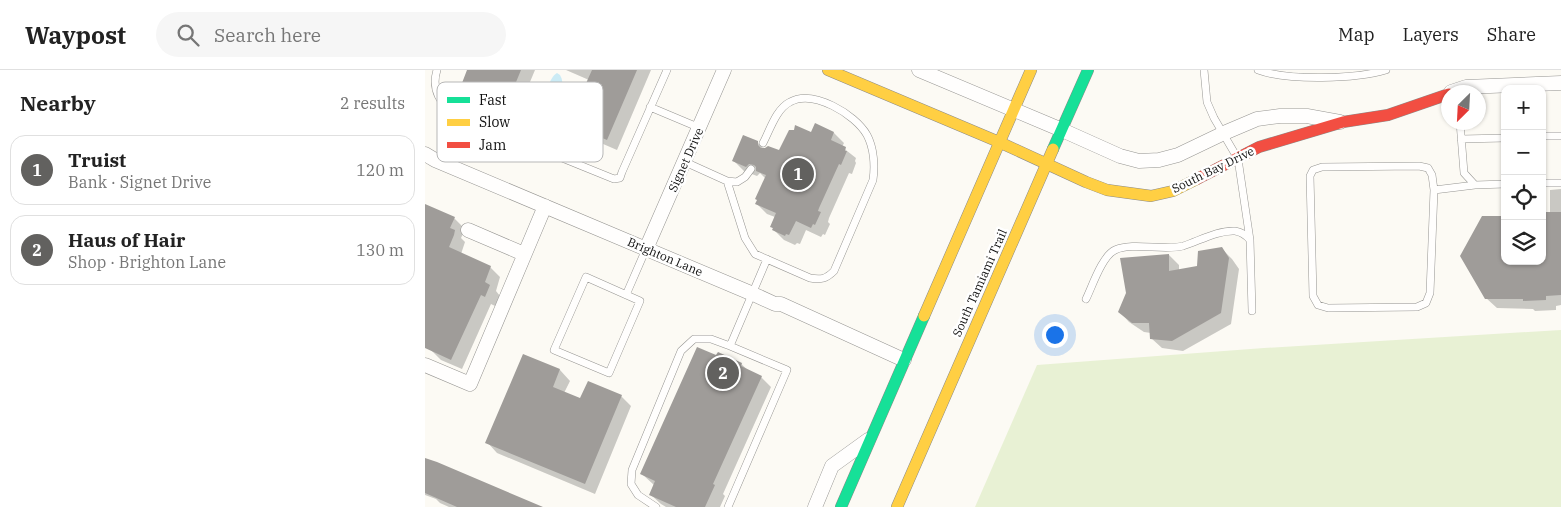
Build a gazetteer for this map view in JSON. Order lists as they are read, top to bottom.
{
  "streets": {
    "main road": ["South Bay Drive", "South Tamiami Trail"],
    "street": ["Signet Drive", "Brighton Lane"]
  },
  "crossings": [
    ["Signet Drive", "Brighton Lane"],
    ["South Bay Drive", "South Tamiami Trail"]
  ],
  "legend": ["Fast", "Slow", "Jam"],
  "north": "bottom left",
  "page": {
    "header": "Waypost",
    "search": "Search here",
    "nav": ["Map", "Layers", "Share"],
    "heading": ["Nearby", "2 results"],
    "map_buttons": ["+", "−"],
    "list": [
      {
        "mark": "1",
        "name": "Truist",
        "note": "Bank · Signet Drive",
        "value": "120 m"
      },
      {
        "mark": "2",
        "name": "Haus of Hair",
        "note": "Shop · Brighton Lane",
        "value": "130 m"
      }
    ],
    "pins": ["1", "2"]
  }
}
